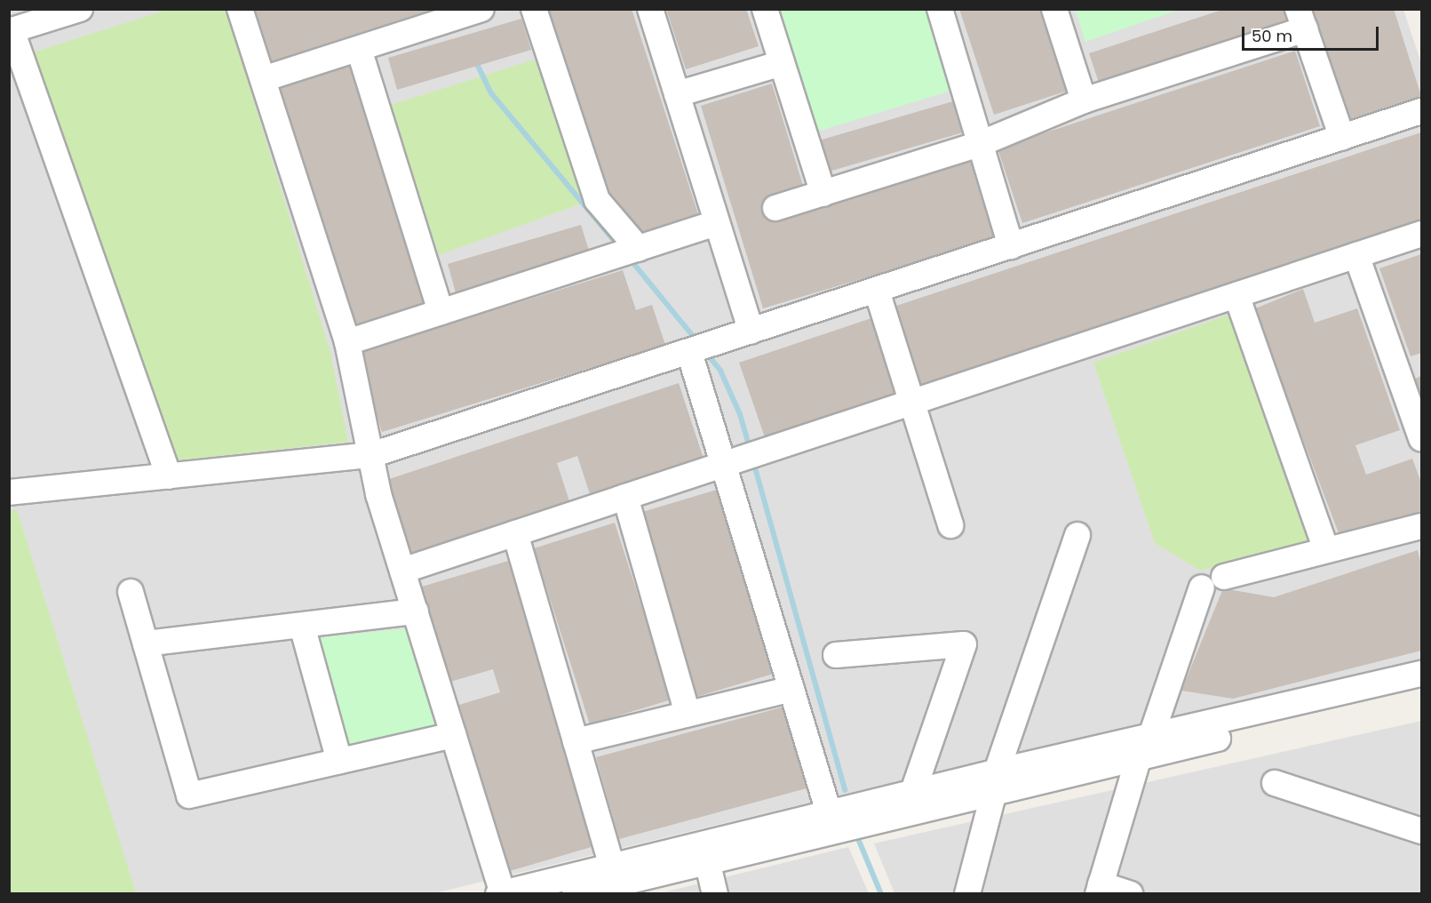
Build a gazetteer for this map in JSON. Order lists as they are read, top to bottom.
{
  "scale_bar": "50 m"
}
